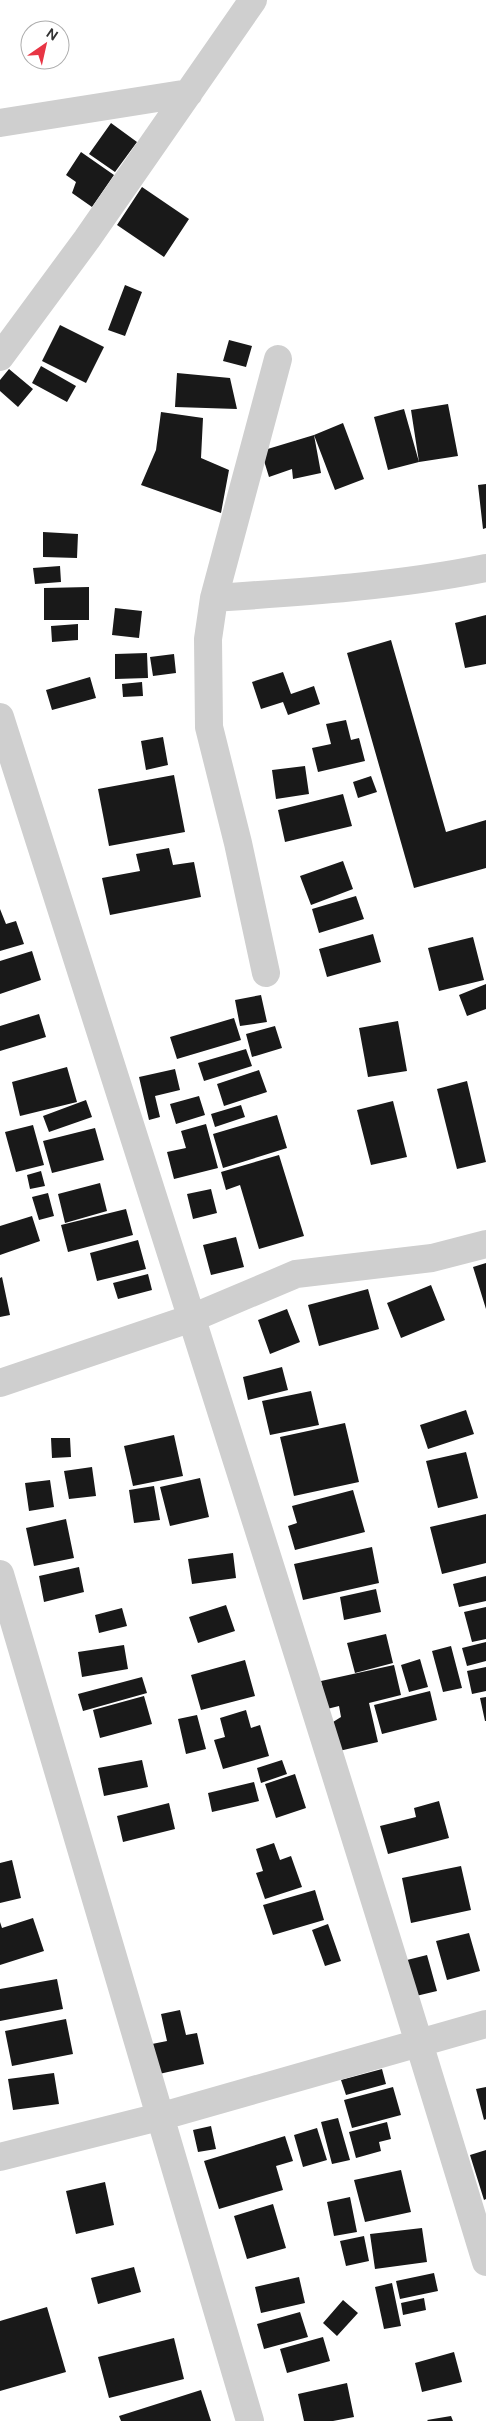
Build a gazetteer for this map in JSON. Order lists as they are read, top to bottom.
{
  "north": "top right"
}
